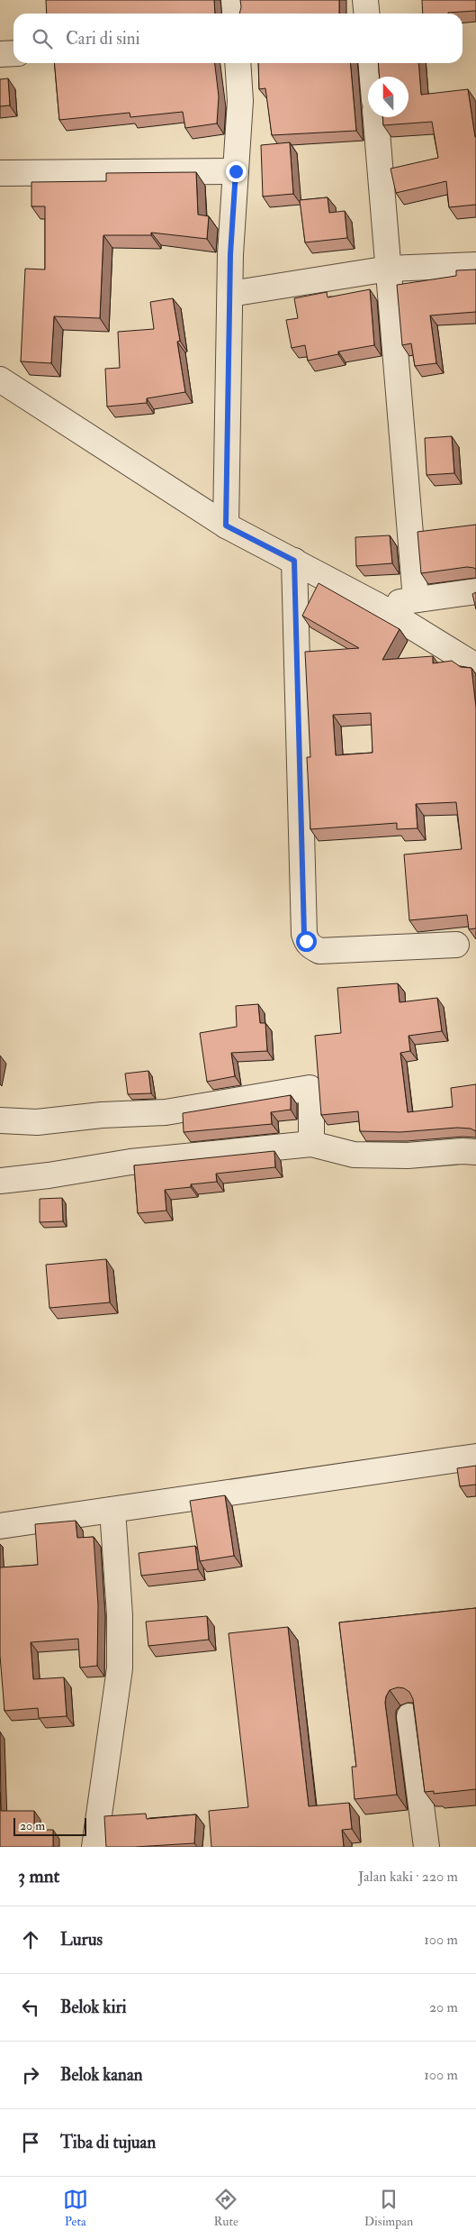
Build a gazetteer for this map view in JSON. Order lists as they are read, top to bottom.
{
  "scale_bar": "20 m",
  "north": "top",
  "page": {
    "search": "Cari di sini",
    "scale": "20 m",
    "heading": ["3 mnt", "Jalan kaki · 220 m"],
    "list": [
      ["Lurus", "100 m"],
      ["Belok kiri", "20 m"],
      ["Belok kanan", "100 m"],
      "Tiba di tujuan"
    ],
    "nav": ["Peta", "Rute", "Disimpan"]
  }
}
